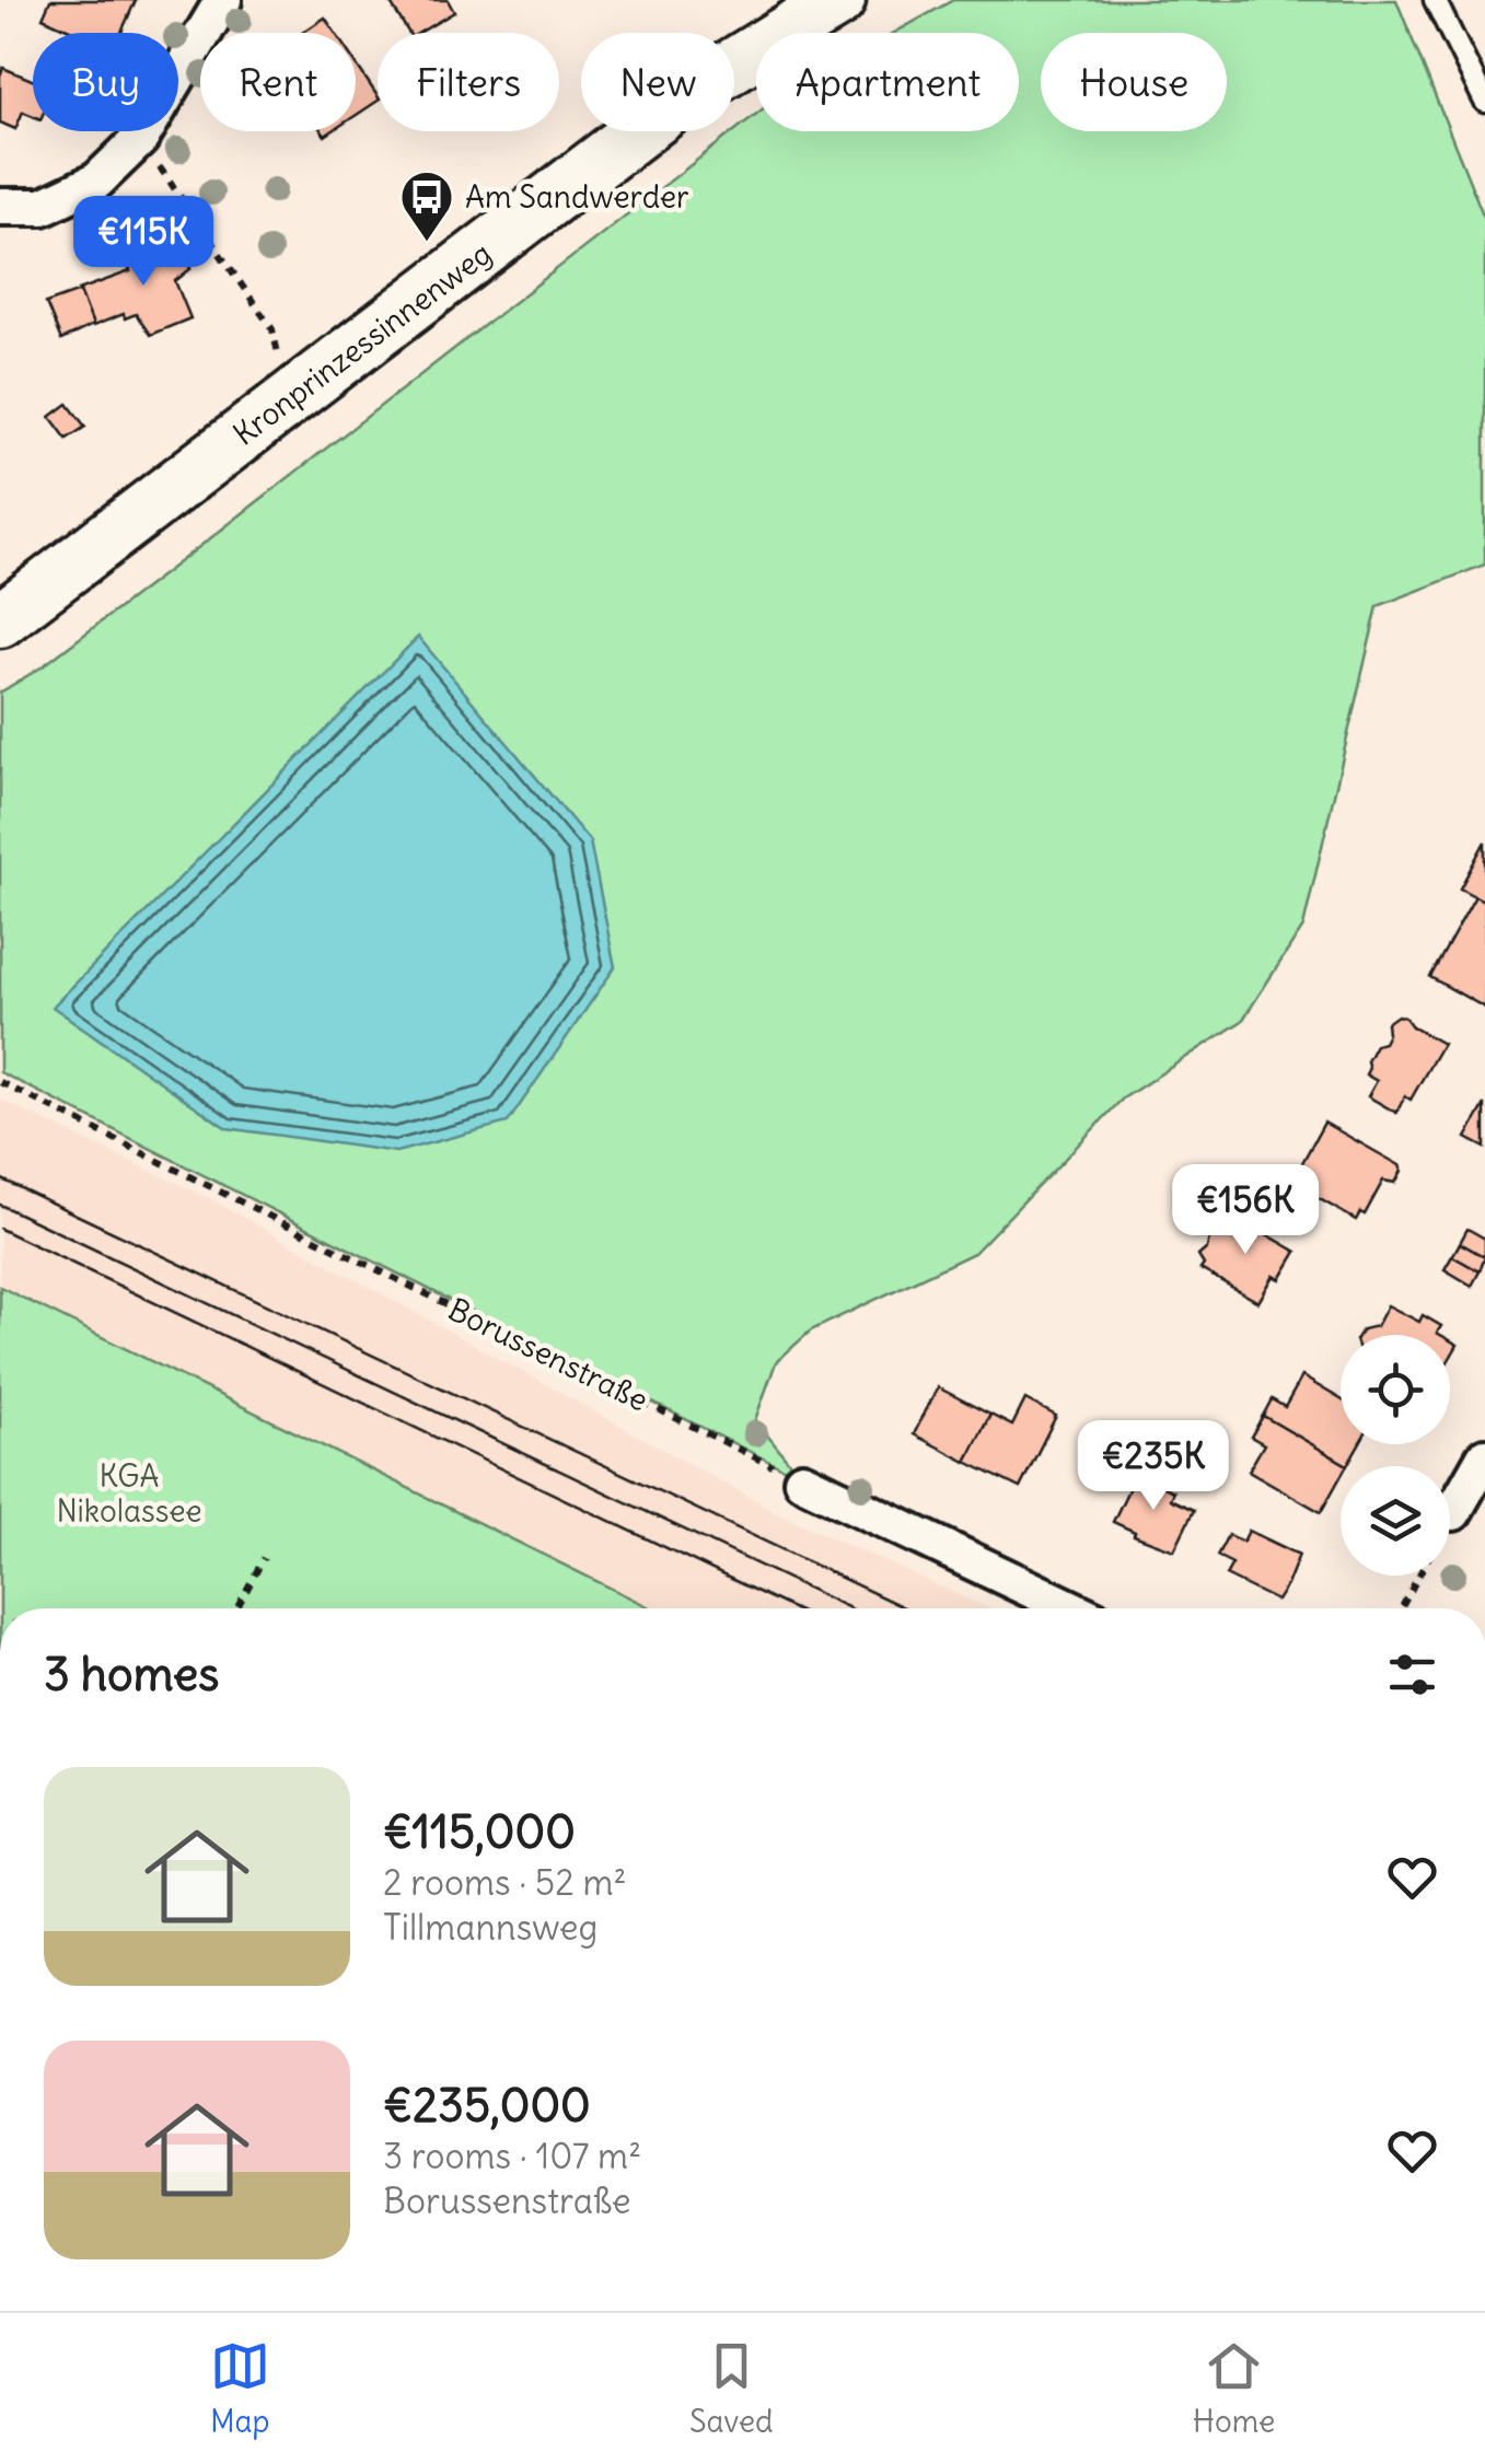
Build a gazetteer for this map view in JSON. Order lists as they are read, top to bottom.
{
  "streets": {
    "main road": ["Kronprinzessinnenweg"],
    "path": ["Borussenstraße"]
  },
  "parks": ["KGA Nikolassee"],
  "places": {
    "bus stop": ["Am Sandwerder"]
  },
  "page": {
    "chip": [
      "Buy",
      "Rent",
      "Filters",
      "New",
      "Apartment",
      "House"
    ],
    "price": ["€115K", "€156K", "€235K"],
    "heading": "3 homes",
    "list": [
      {
        "name": "€115,000",
        "note": "2 rooms · 52 m² · Tillmannsweg"
      },
      {
        "name": "€235,000",
        "note": "3 rooms · 107 m² · Borussenstraße"
      }
    ],
    "tabs": ["Map", "Saved", "Home"]
  }
}
